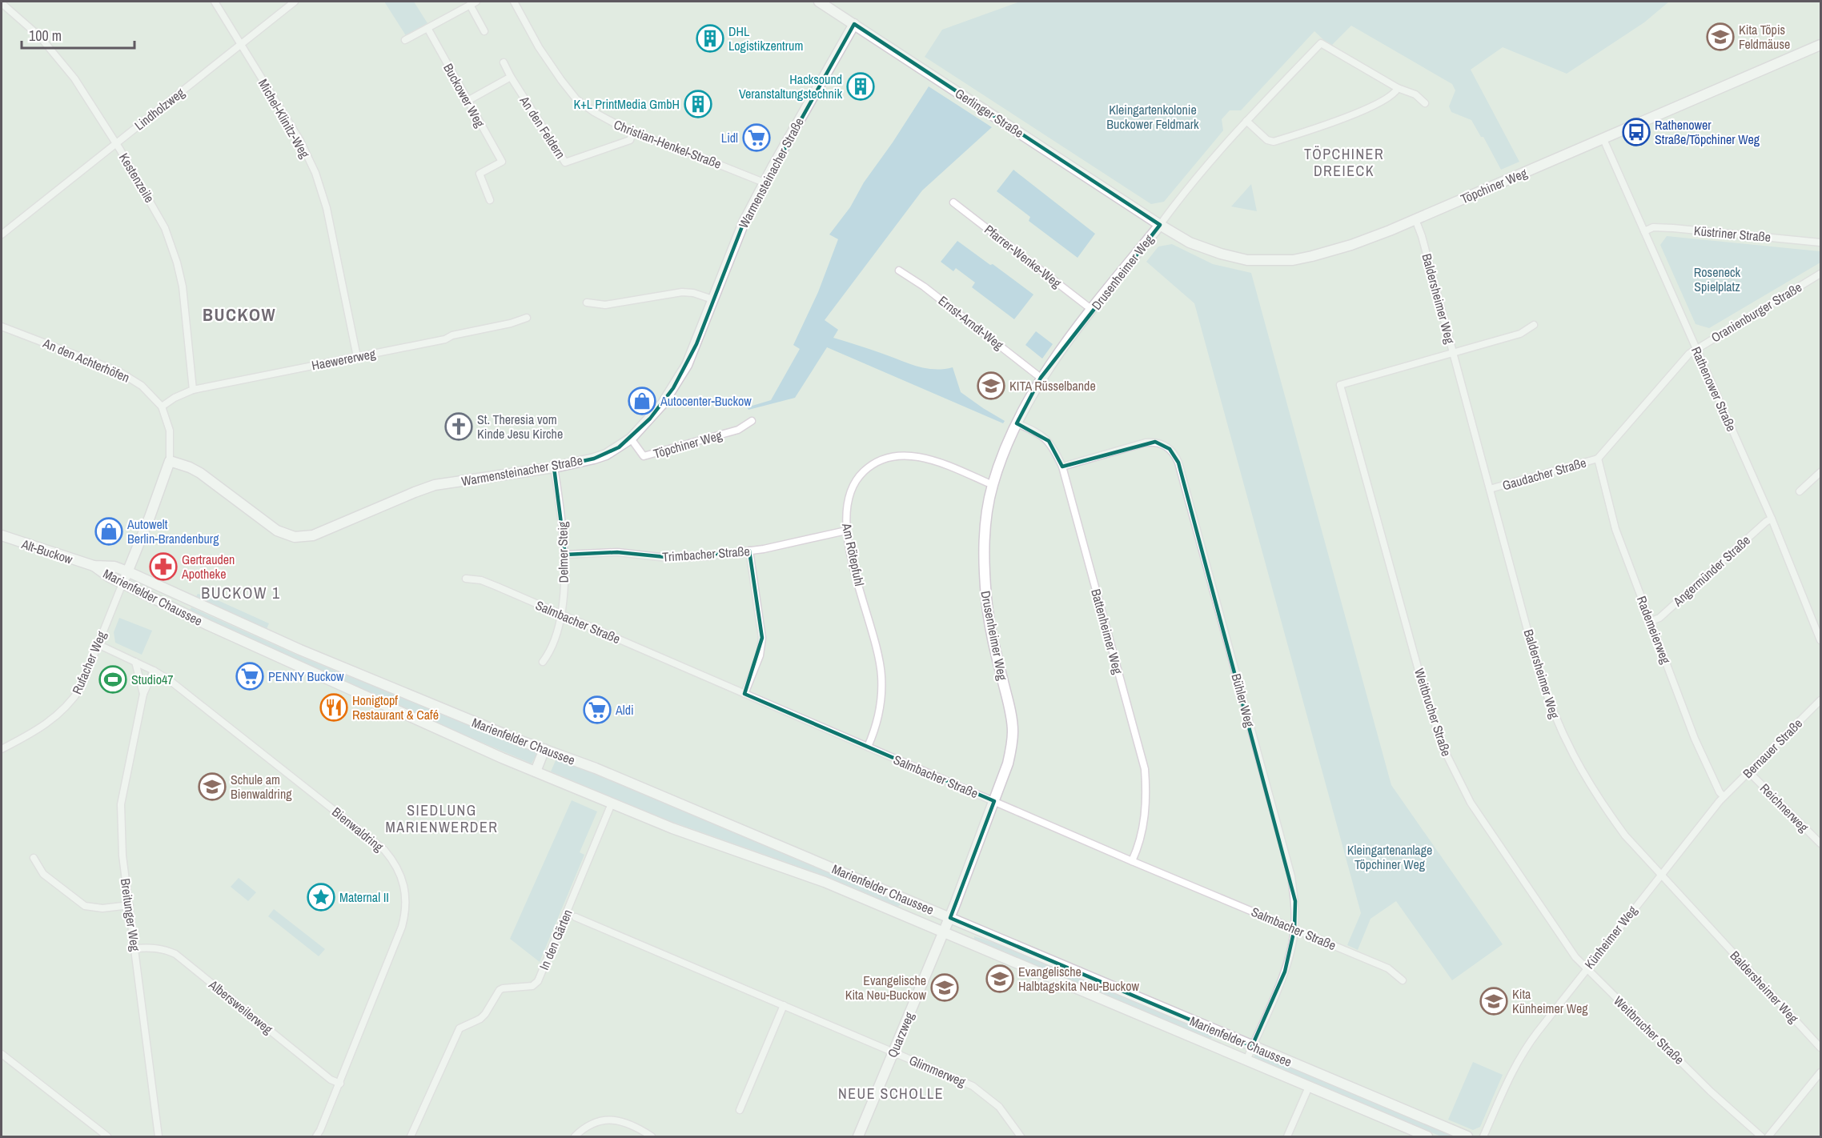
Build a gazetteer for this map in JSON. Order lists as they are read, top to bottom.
{
  "streets": {
    "street": [
      "Buckower Weg",
      "Lindholzweg",
      "Gerlinger Straße",
      "Michel-Klinitz-Weg",
      "An den Feldern",
      "Christian-Henkel-Straße",
      "Warmensteinacher Straße",
      "Kestenzeile",
      "Töpchiner Weg",
      "Küstriner Straße",
      "Pfarrer-Wenke-Weg",
      "Drusenheimer Weg",
      "Baldersheimer Weg",
      "Oranienburger Straße",
      "Ernst-Arndt-Weg",
      "Haewererweg",
      "An den Achterhöfen",
      "Rathenower Straße",
      "Gaudacher Straße",
      "Alt-Buckow",
      "Delmer Steig",
      "Trimbacher Straße",
      "Am Rötepfuhl",
      "Angermünder Straße",
      "Marienfelder Chaussee",
      "Salmbacher Straße",
      "Rademeierweg",
      "Battenheimer Weg",
      "Rufacher Weg",
      "Bühler Weg",
      "Weitbrucher Straße",
      "Bernauer Straße",
      "Reichnerweg",
      "Bienwaldring",
      "Breitunger Weg",
      "Künheimer Weg",
      "In den Gärten",
      "Albersweilerweg",
      "Quarzweg",
      "Glimmerweg"
    ]
  },
  "crossings": [
    ["Lindholzweg", "Michel-Klinitz-Weg"],
    ["Lindholzweg", "Kestenzeile"],
    ["Gerlinger Straße", "Warmensteinacher Straße"],
    ["Gerlinger Straße", "Töpchiner Weg"],
    ["Gerlinger Straße", "Drusenheimer Weg"],
    ["Michel-Klinitz-Weg", "Haewererweg"],
    ["An den Feldern", "Christian-Henkel-Straße"],
    ["Christian-Henkel-Straße", "Warmensteinacher Straße"],
    ["Warmensteinacher Straße", "Töpchiner Weg"],
    ["Warmensteinacher Straße", "An den Achterhöfen"],
    ["Warmensteinacher Straße", "Delmer Steig"],
    ["Kestenzeile", "Haewererweg"],
    ["Töpchiner Weg", "Drusenheimer Weg"],
    ["Töpchiner Weg", "Baldersheimer Weg"],
    ["Töpchiner Weg", "Rathenower Straße"],
    ["Küstriner Straße", "Rathenower Straße"],
    ["Pfarrer-Wenke-Weg", "Drusenheimer Weg"],
    ["Drusenheimer Weg", "Ernst-Arndt-Weg"],
    ["Drusenheimer Weg", "Am Rötepfuhl"],
    ["Drusenheimer Weg", "Marienfelder Chaussee"],
    ["Drusenheimer Weg", "Salmbacher Straße"],
    ["Drusenheimer Weg", "Battenheimer Weg"],
    ["Drusenheimer Weg", "Quarzweg"],
    ["Baldersheimer Weg", "Gaudacher Straße"],
    ["Baldersheimer Weg", "Weitbrucher Straße"],
    ["Baldersheimer Weg", "Künheimer Weg"],
    ["Oranienburger Straße", "Rathenower Straße"],
    ["Oranienburger Straße", "Gaudacher Straße"],
    ["Oranienburger Straße", "Rademeierweg"],
    ["Haewererweg", "An den Achterhöfen"],
    ["An den Achterhöfen", "Marienfelder Chaussee"],
    ["An den Achterhöfen", "Rufacher Weg"],
    ["Rathenower Straße", "Angermünder Straße"],
    ["Gaudacher Straße", "Rademeierweg"],
    ["Alt-Buckow", "Marienfelder Chaussee"],
    ["Delmer Steig", "Trimbacher Straße"],
    ["Delmer Steig", "Salmbacher Straße"],
    ["Trimbacher Straße", "Am Rötepfuhl"],
    ["Am Rötepfuhl", "Salmbacher Straße"],
    ["Angermünder Straße", "Rademeierweg"],
    ["Marienfelder Chaussee", "Rufacher Weg"],
    ["Marienfelder Chaussee", "Bühler Weg"],
    ["Marienfelder Chaussee", "In den Gärten"],
    ["Marienfelder Chaussee", "Quarzweg"],
    ["Salmbacher Straße", "Battenheimer Weg"],
    ["Salmbacher Straße", "Bühler Weg"],
    ["Rademeierweg", "Bernauer Straße"],
    ["Rademeierweg", "Künheimer Weg"],
    ["Battenheimer Weg", "Bühler Weg"],
    ["Weitbrucher Straße", "Künheimer Weg"],
    ["Bernauer Straße", "Reichnerweg"],
    ["Bernauer Straße", "Künheimer Weg"],
    ["Bienwaldring", "Breitunger Weg"],
    ["Bienwaldring", "Albersweilerweg"],
    ["Breitunger Weg", "Albersweilerweg"],
    ["Quarzweg", "Glimmerweg"]
  ],
  "districts": [
    "TÖPCHINER DREIECK",
    "BUCKOW",
    "BUCKOW 1",
    "SIEDLUNG MARIENWERDER",
    "NEUE SCHOLLE"
  ],
  "parks": ["Kleingartenkolonie Buckower Feldmark", "Roseneck Spielplatz", "Kleingartenanlage Töpchiner Weg"],
  "places": {
    "school or university": [
      "Kita Töpis Feldmäuse",
      "KITA Rüsselbande",
      "Schule am Bienwaldring",
      "Evangelische Halbtagskita Neu-Buckow",
      "Evangelische Kita Neu-Buckow",
      "Kita Künheimer Weg"
    ],
    "building": ["DHL Logistikzentrum", "Hacksound Veranstaltungstechnik", "K+L PrintMedia GmbH"],
    "bus stop": ["Rathenower Straße/Töpchiner Weg"],
    "supermarket": ["Lidl", "PENNY Buckow", "Aldi"],
    "shop": ["Autocenter-Buckow", "Autowelt Berlin-Brandenburg"],
    "church": ["St. Theresia vom Kinde Jesu Kirche"],
    "pharmacy": ["Gertrauden Apotheke"],
    "sports": ["Studio47"],
    "restaurant": ["Honigtopf Restaurant & Café"],
    "place": ["Maternal II"]
  },
  "scale_bar": "100 m"
}
